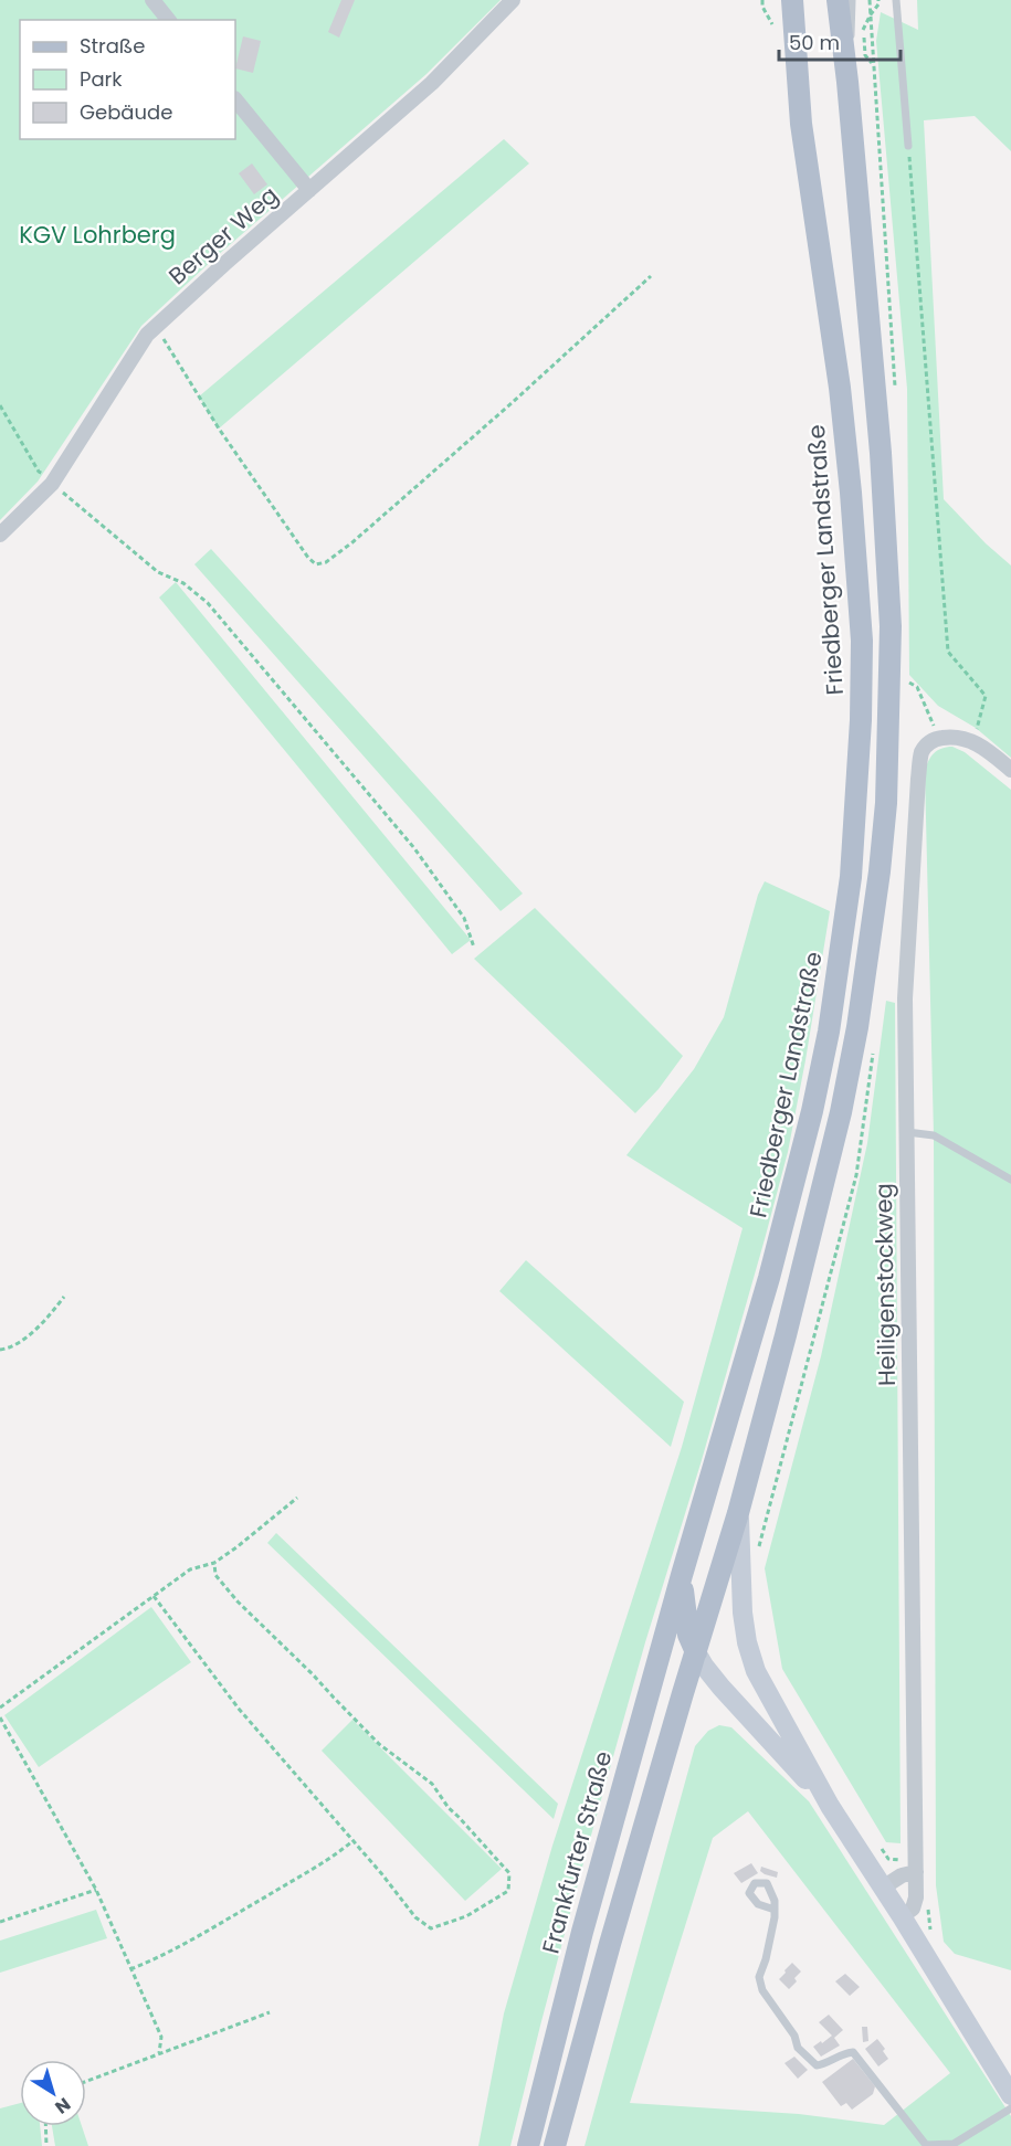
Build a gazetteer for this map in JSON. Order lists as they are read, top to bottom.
{
  "streets": {
    "main road": ["Friedberger Landstraße", "Frankfurter Straße"],
    "street": ["Berger Weg", "Heiligenstockweg"]
  },
  "crossings": [
    ["Friedberger Landstraße", "Frankfurter Straße"]
  ],
  "parks": ["KGV Lohrberg"],
  "legend": ["Straße", "Park", "Gebäude"],
  "scale_bar": "50 m",
  "north": "bottom right"
}
